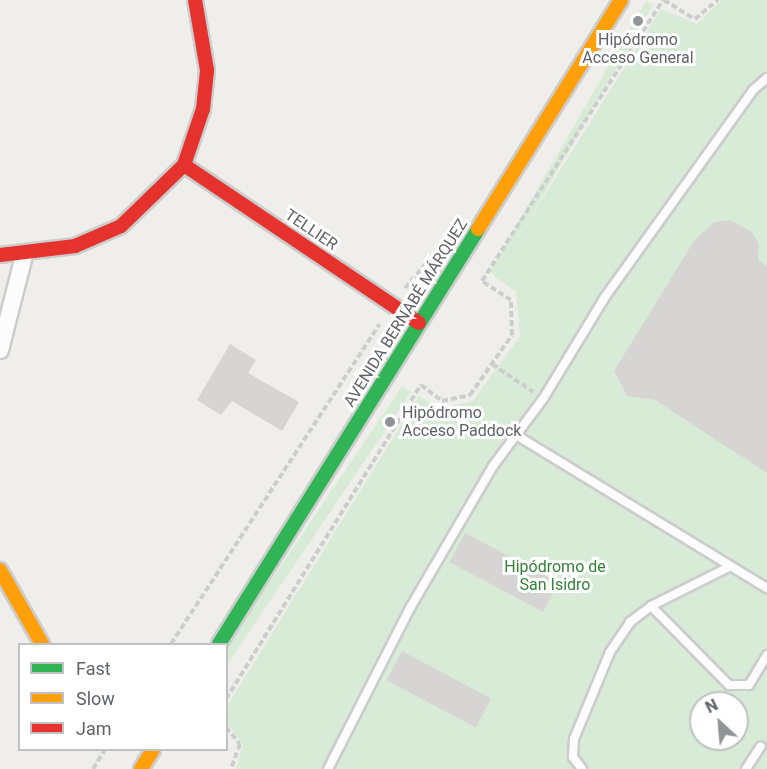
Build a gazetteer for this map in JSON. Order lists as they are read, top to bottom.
{
  "streets": {
    "main road": ["TELLIER", "AVENIDA BERNABÉ MÁRQUEZ"]
  },
  "crossings": [
    ["TELLIER", "AVENIDA BERNABÉ MÁRQUEZ"]
  ],
  "parks": ["Hipódromo de San Isidro"],
  "places": ["Hipódromo Acceso General", "Hipódromo Acceso Paddock"],
  "legend": ["Fast", "Slow", "Jam"],
  "north": "top left"
}
